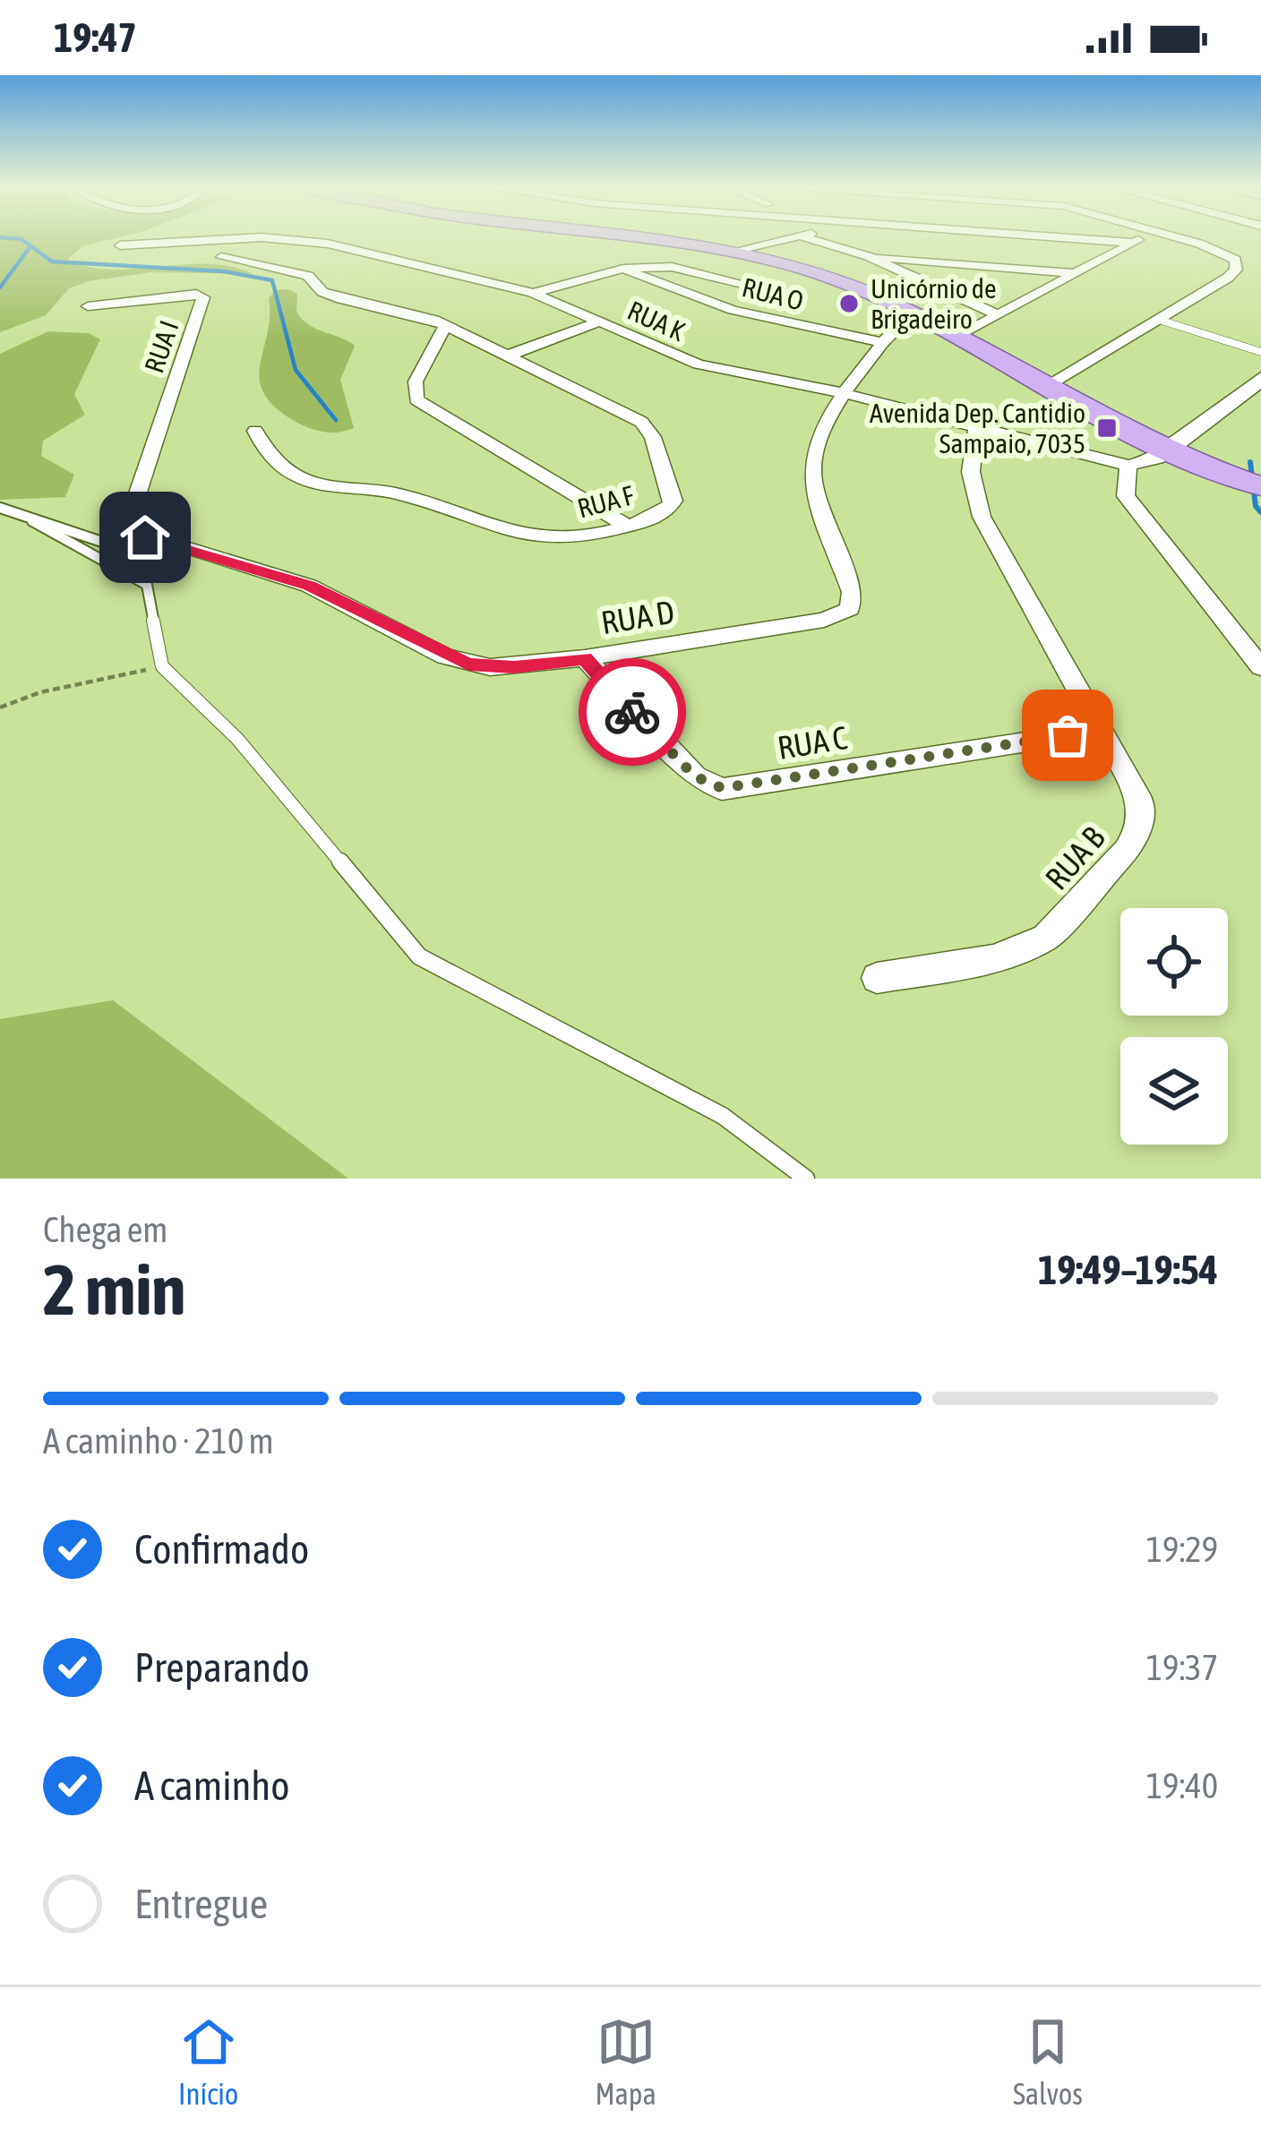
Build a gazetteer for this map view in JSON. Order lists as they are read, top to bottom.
{
  "streets": {
    "street": [
      "RUA O",
      "RUA K",
      "RUA I",
      "RUA F",
      "RUA D",
      "RUA C",
      "RUA B"
    ]
  },
  "crossings": [
    ["RUA O", "RUA D"],
    ["RUA K", "RUA D"],
    ["RUA K", "RUA B"],
    ["RUA I", "RUA D"],
    ["RUA D", "RUA C"],
    ["RUA C", "RUA B"]
  ],
  "places": {
    "other": ["Unicórnio de Brigadeiro"],
    "transit": ["Avenida Dep. Cantidio Sampaio, 7035"]
  },
  "page": {
    "status": "19:47",
    "heading": ["2 min", "Chega em", "19:49–19:54"],
    "bar": "A caminho · 210 m",
    "list": [
      ["Confirmado", "19:29"],
      ["Preparando", "19:37"],
      ["A caminho", "19:40"],
      "Entregue"
    ],
    "tabs": ["Início", "Mapa", "Salvos"]
  }
}
